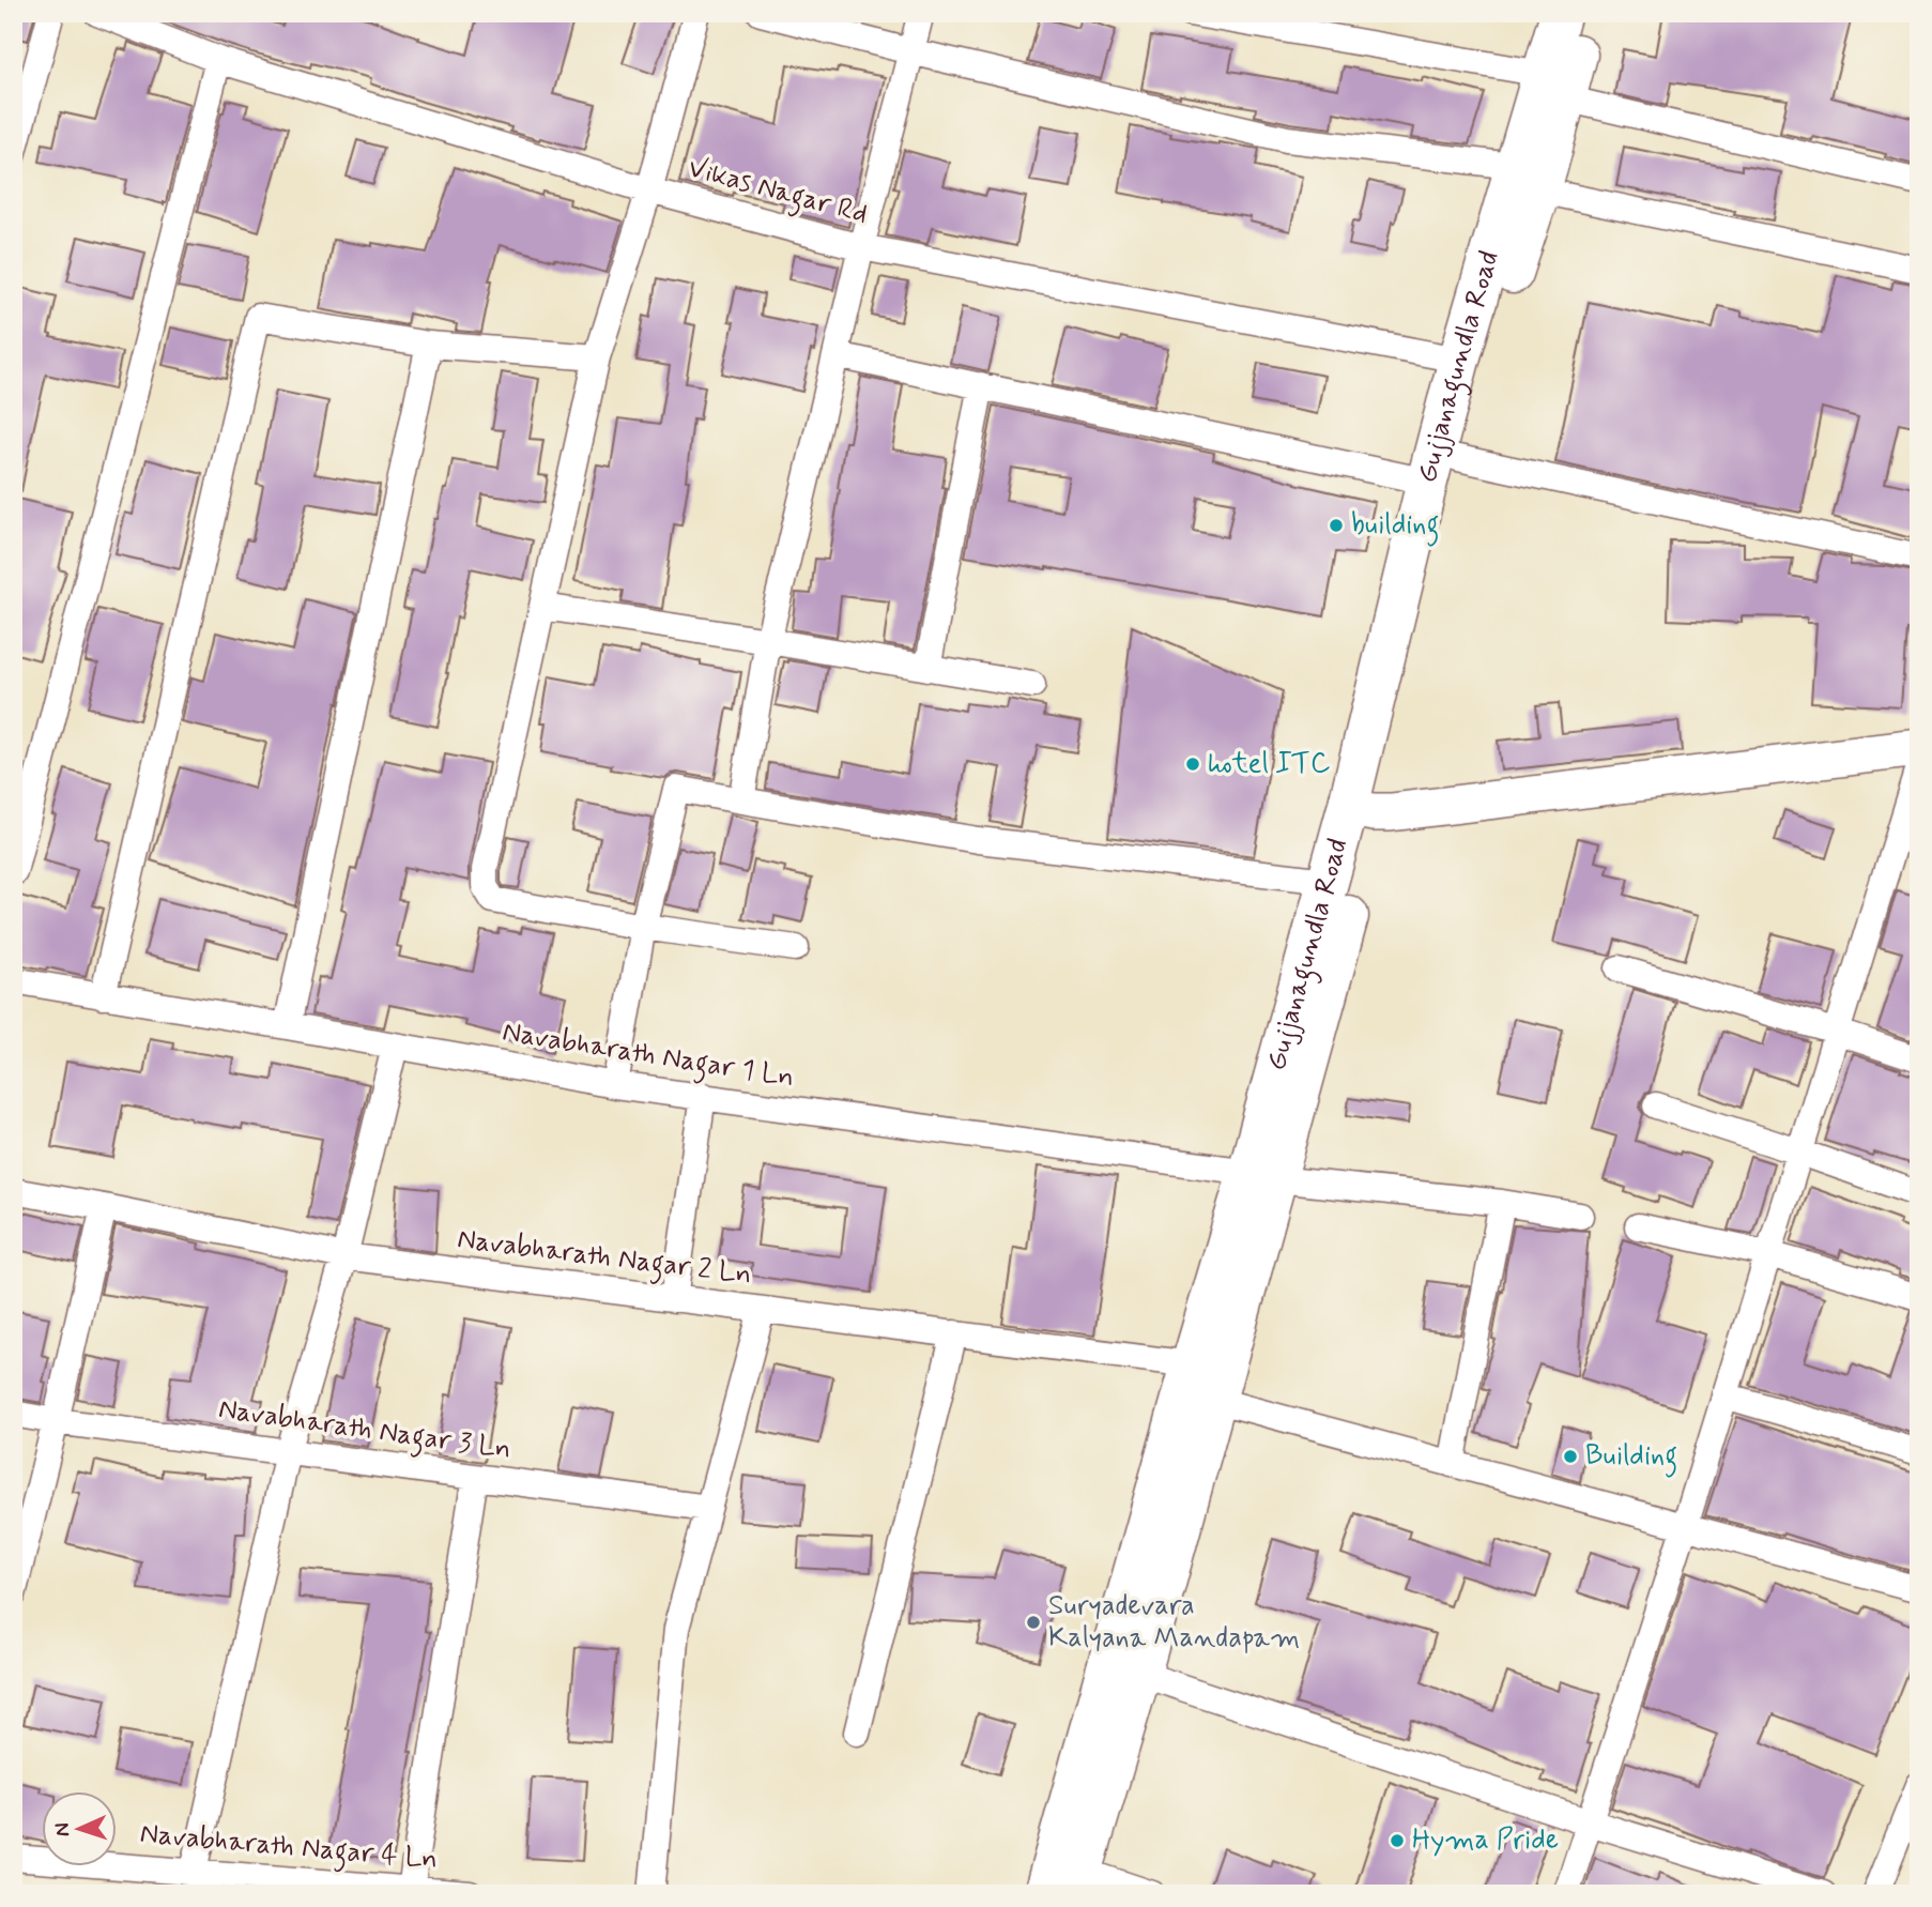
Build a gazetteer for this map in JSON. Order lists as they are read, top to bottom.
{
  "streets": {
    "main road": ["Gujjanagundla Road"],
    "street": [
      "Vikas Nagar Rd",
      "Navabharath Nagar 1 Ln",
      "Navabharath Nagar 2 Ln",
      "Navabharath Nagar 3 Ln",
      "Navabharath Nagar 4 Ln"
    ]
  },
  "crossings": [
    ["Vikas Nagar Rd", "Gujjanagundla Road"],
    ["Gujjanagundla Road", "Navabharath Nagar 1 Ln"],
    ["Gujjanagundla Road", "Navabharath Nagar 2 Ln"]
  ],
  "places": [
    "building",
    "hotel ITC",
    "Building",
    "Suryadevara Kalyana Mandapam",
    "Hyma Pride"
  ],
  "north": "left"
}
